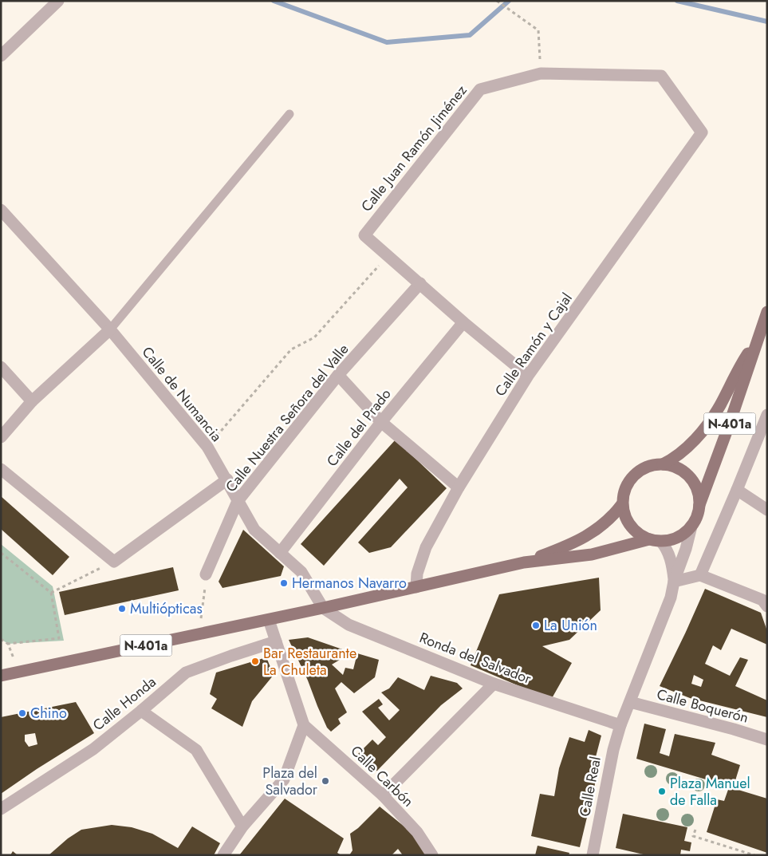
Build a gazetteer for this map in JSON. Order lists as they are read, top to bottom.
{
  "streets": {
    "main road": ["N-401a"],
    "street": [
      "Calle Juan Ramón Jiménez",
      "Calle Ramón y Cajal",
      "Calle de Numancia",
      "Calle Nuestra Señora del Valle",
      "Calle del Prado",
      "Ronda del Salvador",
      "Calle Honda",
      "Calle Boquerón",
      "Calle Carbón",
      "Calle Real"
    ]
  },
  "crossings": [
    ["Calle Juan Ramón Jiménez", "Calle Ramón y Cajal"],
    ["Calle Juan Ramón Jiménez", "Calle Nuestra Señora del Valle"],
    ["Calle Juan Ramón Jiménez", "Calle del Prado"],
    ["Calle Ramón y Cajal", "N-401a"],
    ["Calle de Numancia", "Calle Nuestra Señora del Valle"],
    ["Calle de Numancia", "N-401a"],
    ["Calle de Numancia", "Calle del Prado"],
    ["Calle de Numancia", "Ronda del Salvador"],
    ["N-401a", "Ronda del Salvador"],
    ["N-401a", "Calle Real"],
    ["Ronda del Salvador", "Calle Real"],
    ["Calle Boquerón", "Calle Real"]
  ],
  "places": [
    "Hermanos Navarro",
    "Multiópticas",
    "La Unión",
    "Bar Restaurante La Chuleta",
    "Chino",
    "Plaza del Salvador",
    "Plaza Manuel de Falla"
  ]
}
